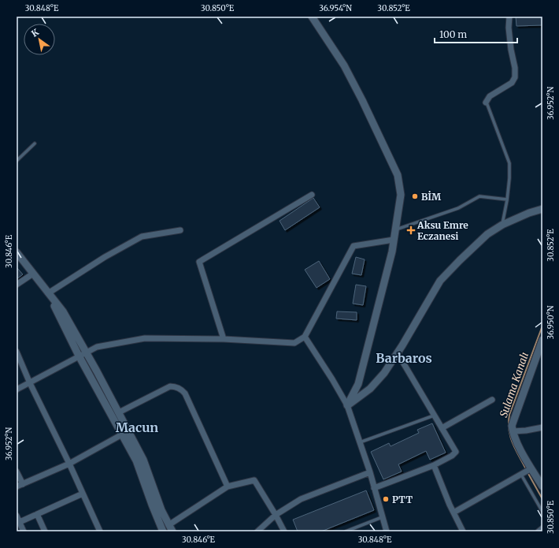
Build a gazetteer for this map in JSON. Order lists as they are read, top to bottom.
{
  "districts": ["Barbaros", "Macun"],
  "water": ["Sulama Kanalı"],
  "places": {
    "other": ["BİM", "PTT"],
    "health": ["Aksu Emre Eczanesi"]
  },
  "scale_bar": "100 m",
  "north": "top left",
  "coordinates": [
    "30.848°E",
    "30.850°E",
    "36.954°N",
    "30.852°E",
    "36.952°N",
    "30.846°E",
    "36.950°N"
  ]
}
